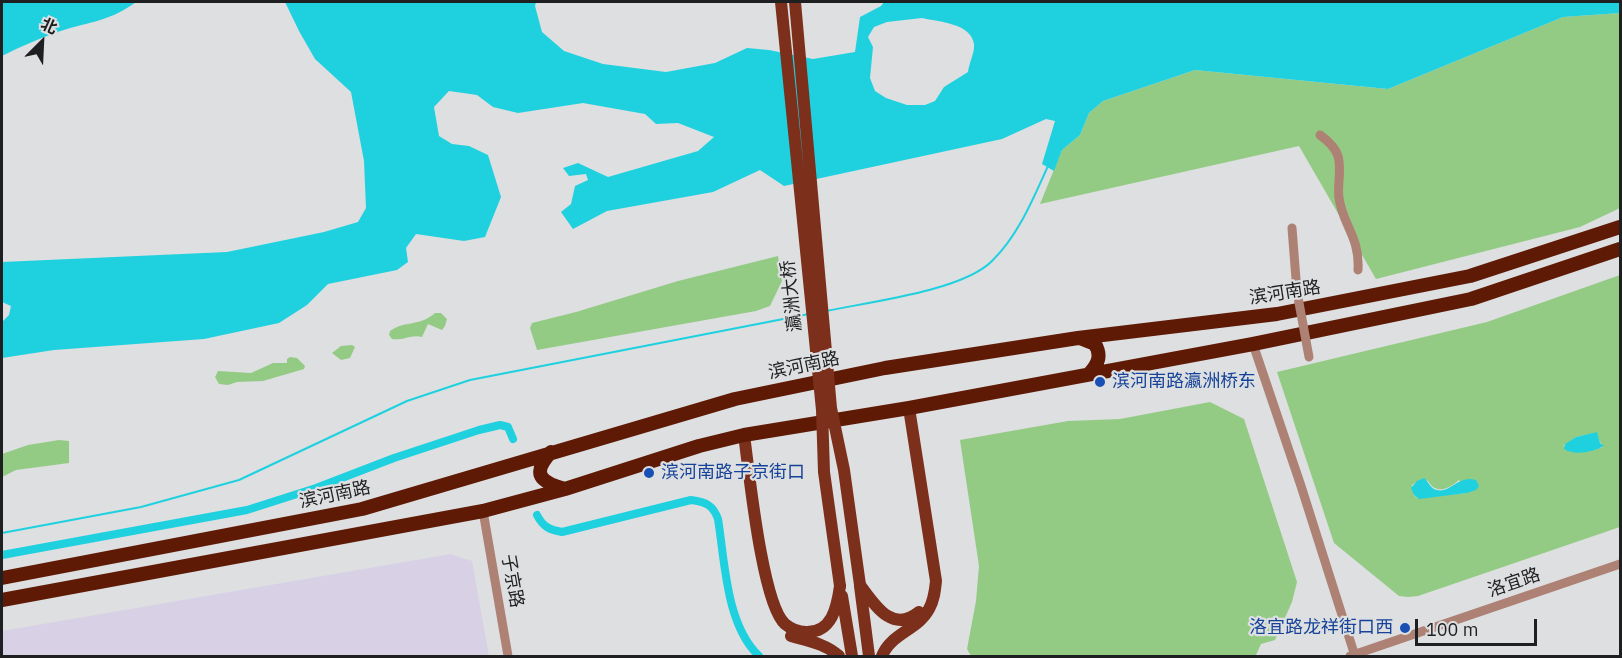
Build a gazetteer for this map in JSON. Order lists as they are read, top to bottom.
{
  "streets": {
    "highway": ["滨河南路"],
    "main road": ["瀛洲大桥"],
    "street": ["子京路", "洛宜路"]
  },
  "places": ["滨河南路瀛洲桥东", "滨河南路子京街口", "洛宜路龙祥街口西"],
  "scale_bar": "100 m",
  "north": "top right"
}
